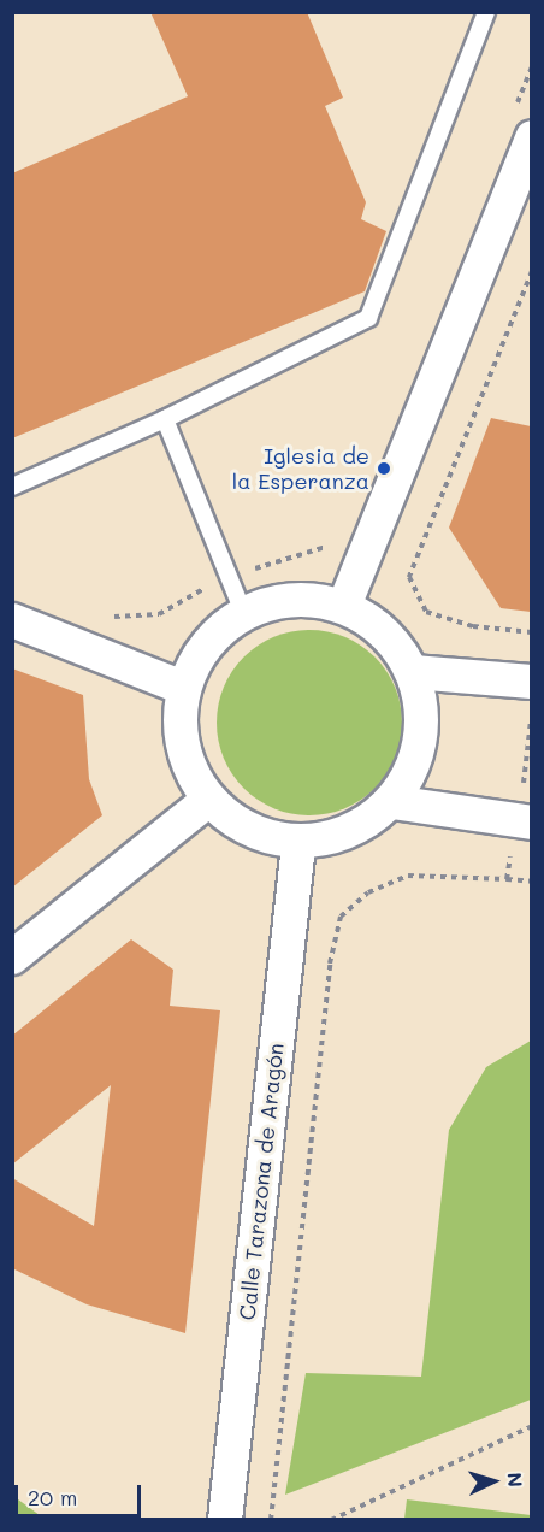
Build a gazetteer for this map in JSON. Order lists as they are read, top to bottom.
{
  "streets": {
    "street": ["Calle Tarazona de Aragón"]
  },
  "places": ["Iglesia de la Esperanza"],
  "scale_bar": "20 m",
  "north": "right"
}
